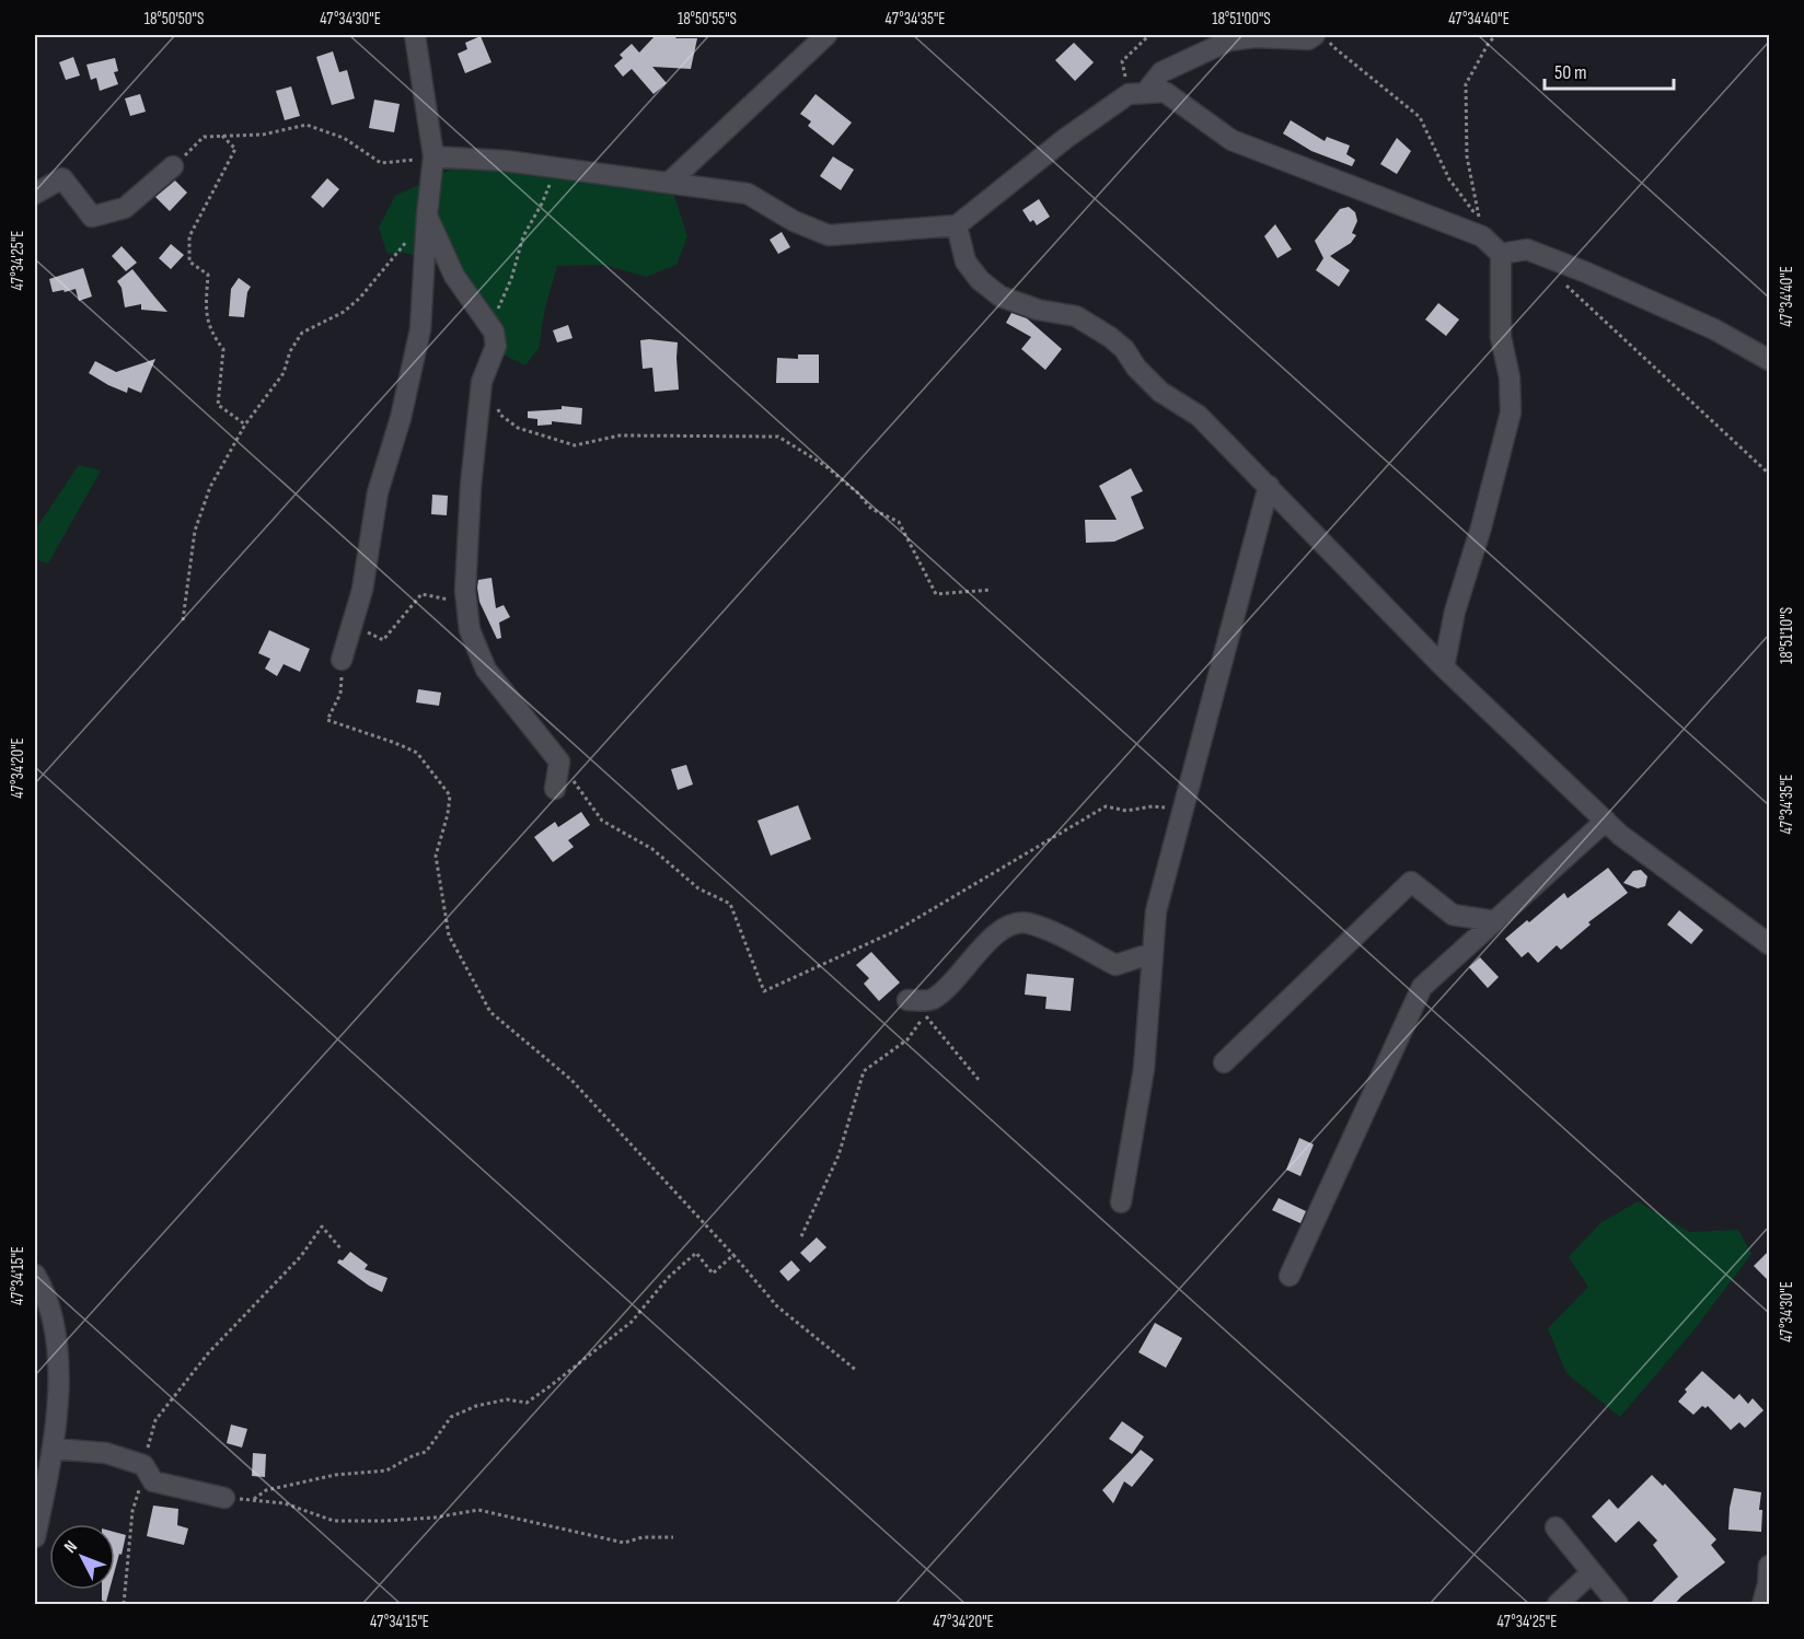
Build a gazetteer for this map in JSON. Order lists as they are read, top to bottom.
{
  "scale_bar": "50 m",
  "north": "top left",
  "coordinates": [
    "18°50'50\"S",
    "47°34'30\"E",
    "18°50'55\"S",
    "47°34'35\"E",
    "18°51'00\"S",
    "47°34'40\"E",
    "47°34'25\"E",
    "18°51'10\"S",
    "47°34'20\"E",
    "47°34'15\"E"
  ]
}
